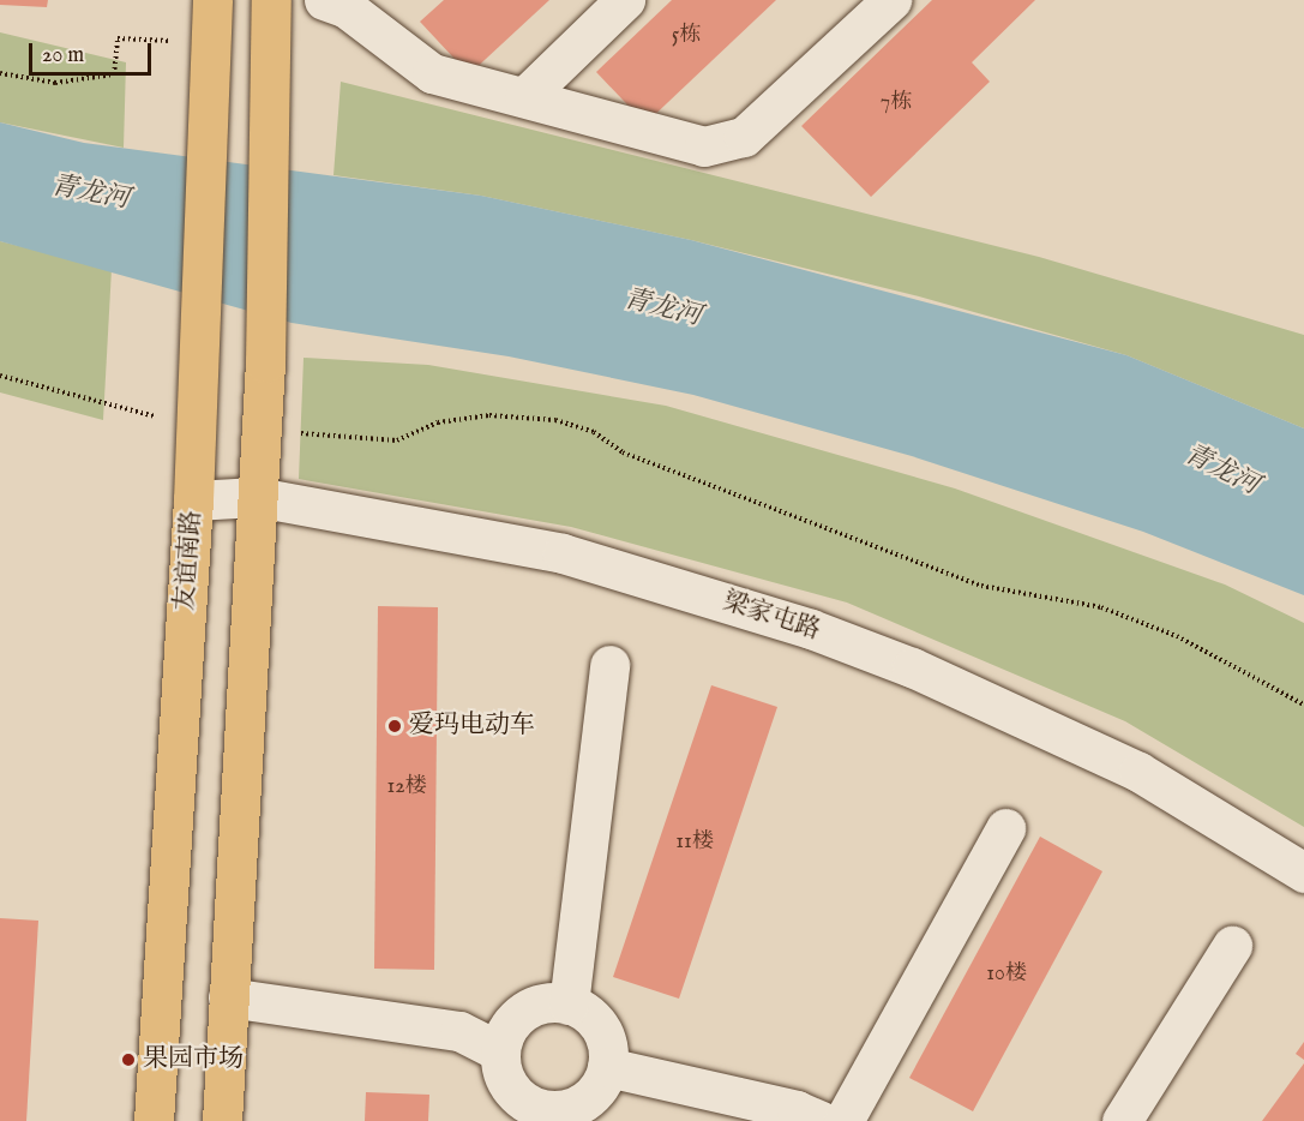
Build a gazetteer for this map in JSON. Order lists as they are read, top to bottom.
{
  "streets": {
    "main road": ["友谊南路"],
    "street": ["梁家屯路"]
  },
  "crossings": [
    ["友谊南路", "梁家屯路"]
  ],
  "water": ["青龙河"],
  "places": ["爱玛电动车", "果园市场"],
  "house_numbers": [
    "5栋",
    "7栋",
    "12楼",
    "11楼",
    "10楼"
  ],
  "scale_bar": "20 m"
}
